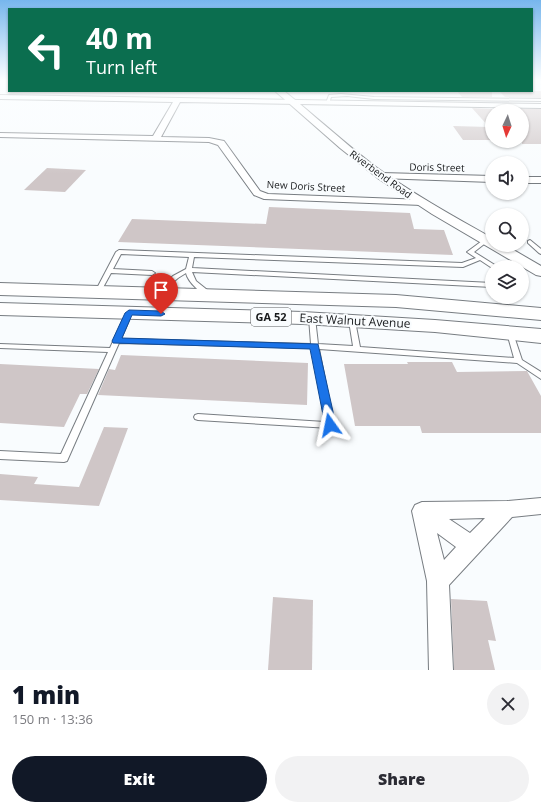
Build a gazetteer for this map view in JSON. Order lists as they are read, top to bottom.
{
  "streets": {
    "main road": ["GA 52", "East Walnut Avenue"],
    "street": ["Doris Street", "Riverbend Road", "New Doris Street"]
  },
  "crossings": [
    ["Doris Street", "Riverbend Road"],
    ["Riverbend Road", "New Doris Street"]
  ],
  "north": "bottom",
  "page": {
    "turn": ["40 m", "Turn left"],
    "heading": ["1 min", "150 m · 13:36"],
    "buttons": ["Exit", "Share"]
  }
}
